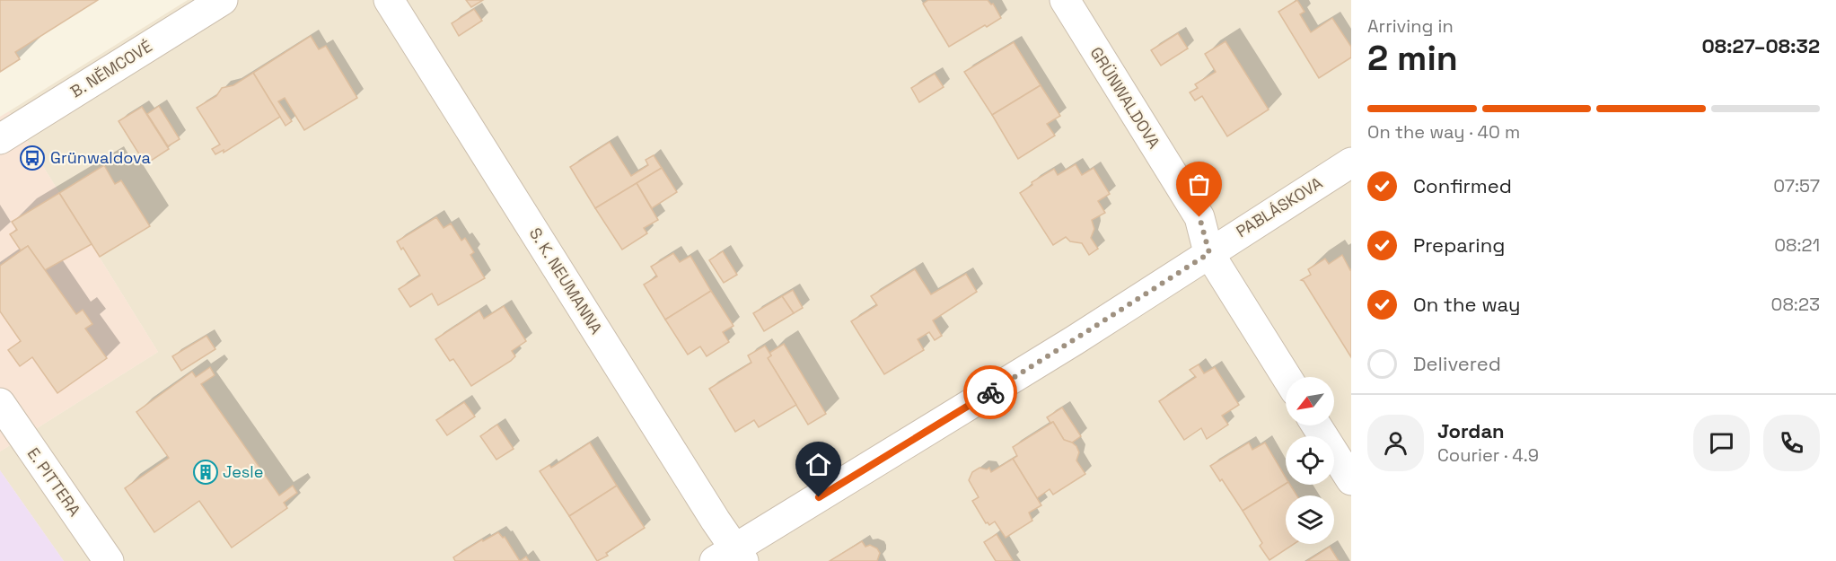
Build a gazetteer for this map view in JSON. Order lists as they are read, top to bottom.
{
  "streets": {
    "street": [
      "B. NĚMCOVÉ",
      "GRÜNWALDOVA",
      "PABLÁSKOVA",
      "S. K. NEUMANNA",
      "E. PITTERA"
    ]
  },
  "crossings": [
    ["GRÜNWALDOVA", "PABLÁSKOVA"],
    ["PABLÁSKOVA", "S. K. NEUMANNA"]
  ],
  "places": {
    "bus stop": ["Grünwaldova"],
    "building": ["Jesle"]
  },
  "north": "bottom left",
  "page": {
    "heading": ["2 min", "Arriving in", "08:27–08:32"],
    "panel": ["Jordan", "Courier · 4.9"],
    "bar": "On the way · 40 m",
    "list": [
      ["Confirmed", "07:57"],
      ["Preparing", "08:21"],
      ["On the way", "08:23"],
      "Delivered"
    ]
  }
}
